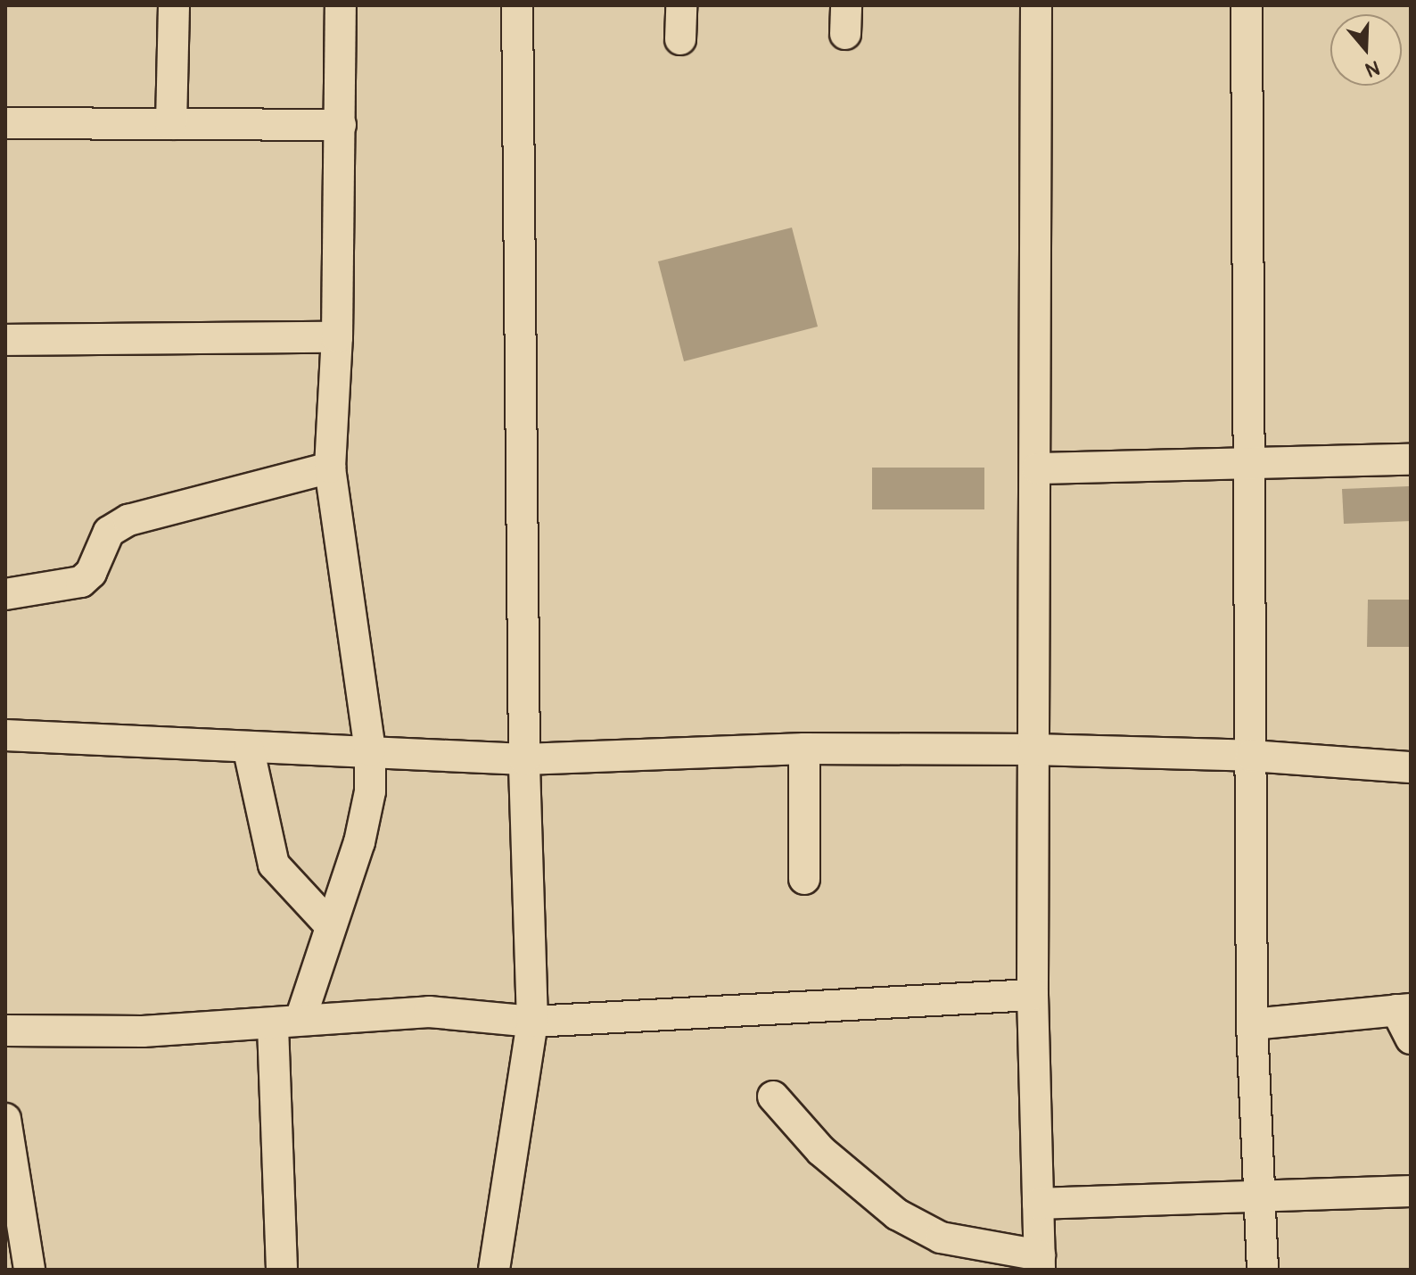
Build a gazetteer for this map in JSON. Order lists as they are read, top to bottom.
{
  "north": "bottom"
}
